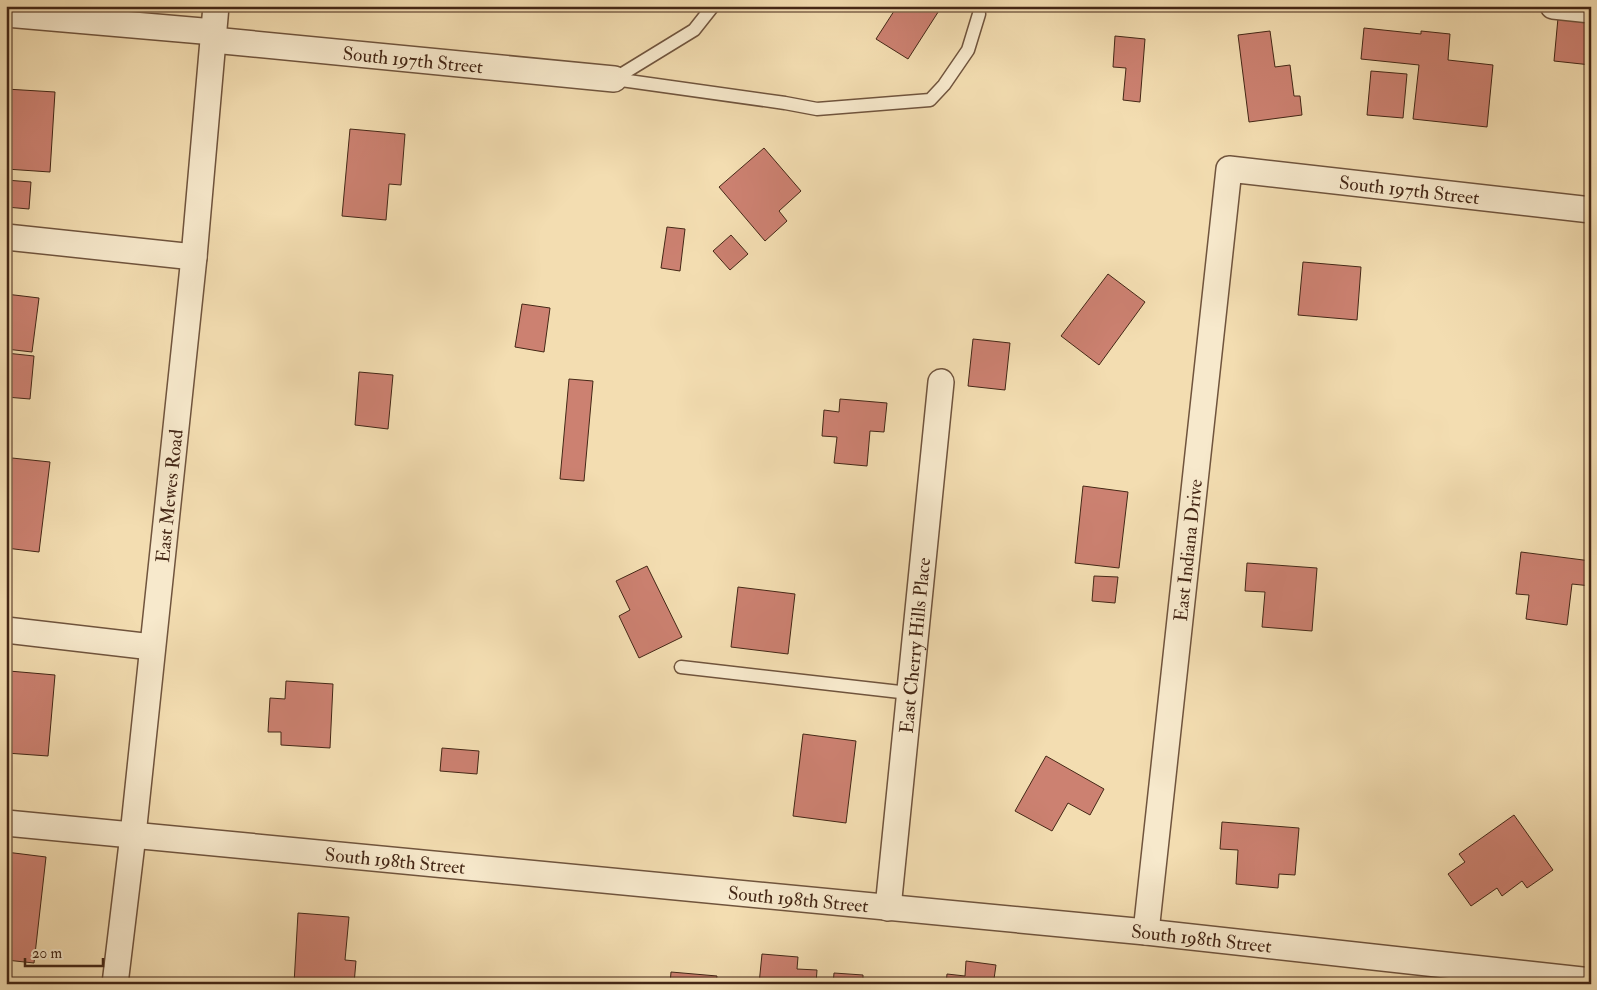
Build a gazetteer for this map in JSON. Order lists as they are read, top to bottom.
{
  "streets": {
    "street": [
      "South 197th Street",
      "East Mewes Road",
      "East Indiana Drive",
      "East Cherry Hills Place",
      "South 198th Street"
    ]
  },
  "crossings": [
    ["South 197th Street", "East Mewes Road"],
    ["South 197th Street", "East Indiana Drive"],
    ["East Mewes Road", "South 198th Street"],
    ["East Indiana Drive", "South 198th Street"],
    ["East Cherry Hills Place", "South 198th Street"]
  ],
  "scale_bar": "20 m"
}
